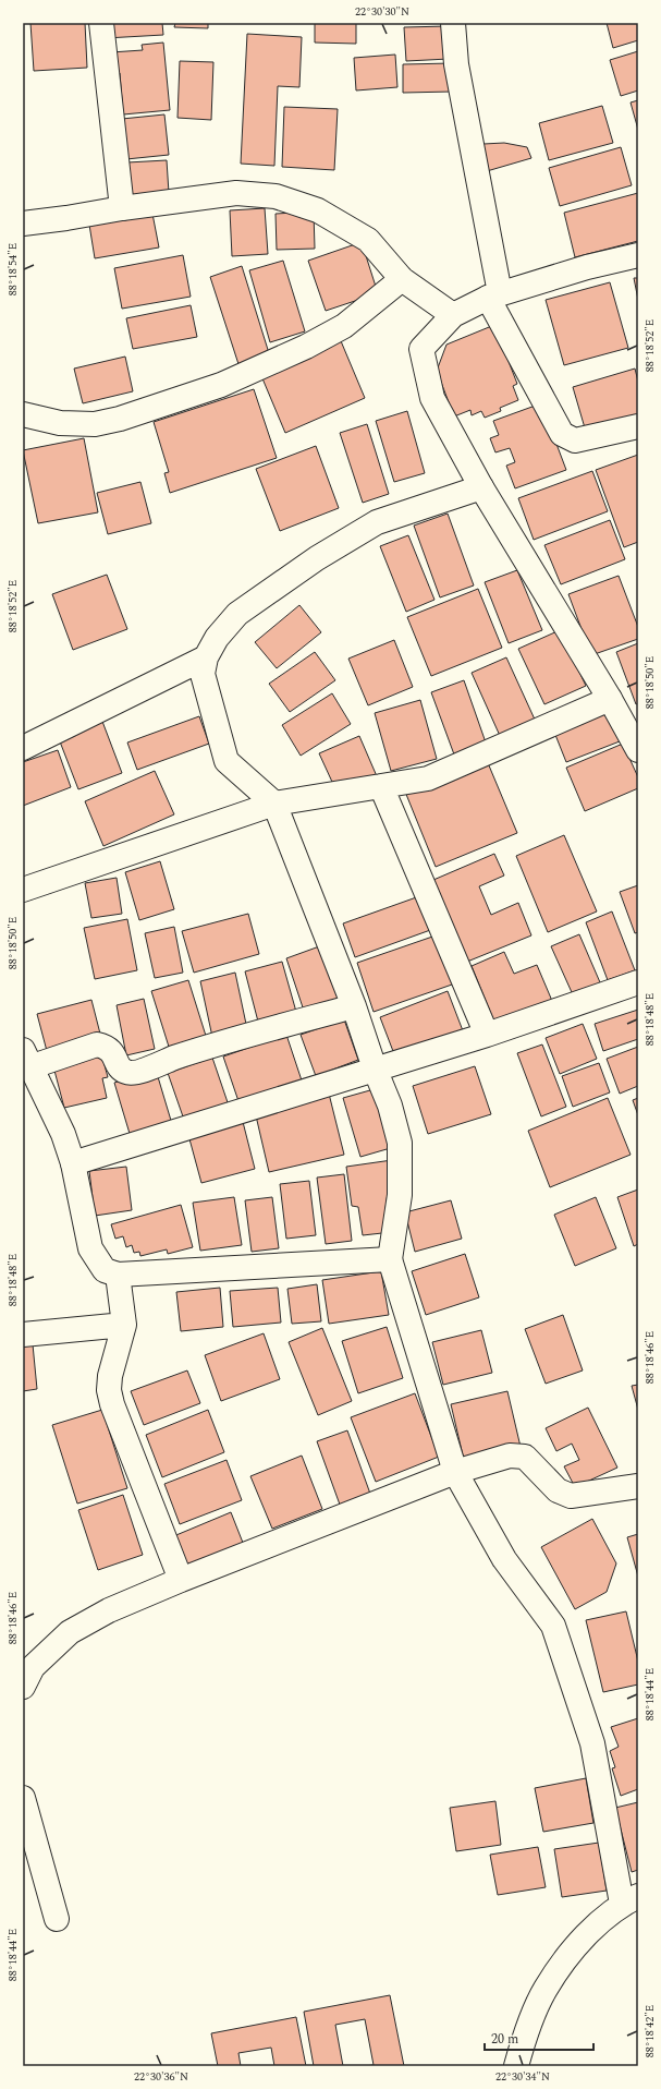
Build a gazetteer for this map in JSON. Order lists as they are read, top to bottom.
{
  "scale_bar": "20 m",
  "coordinates": [
    "22°30'30\"N",
    "88°18'54\"E",
    "88°18'52\"E",
    "88°18'50\"E",
    "88°18'48\"E",
    "88°18'46\"E",
    "88°18'44\"E",
    "88°18'42\"E",
    "22°30'36\"N",
    "22°30'34\"N"
  ]
}
